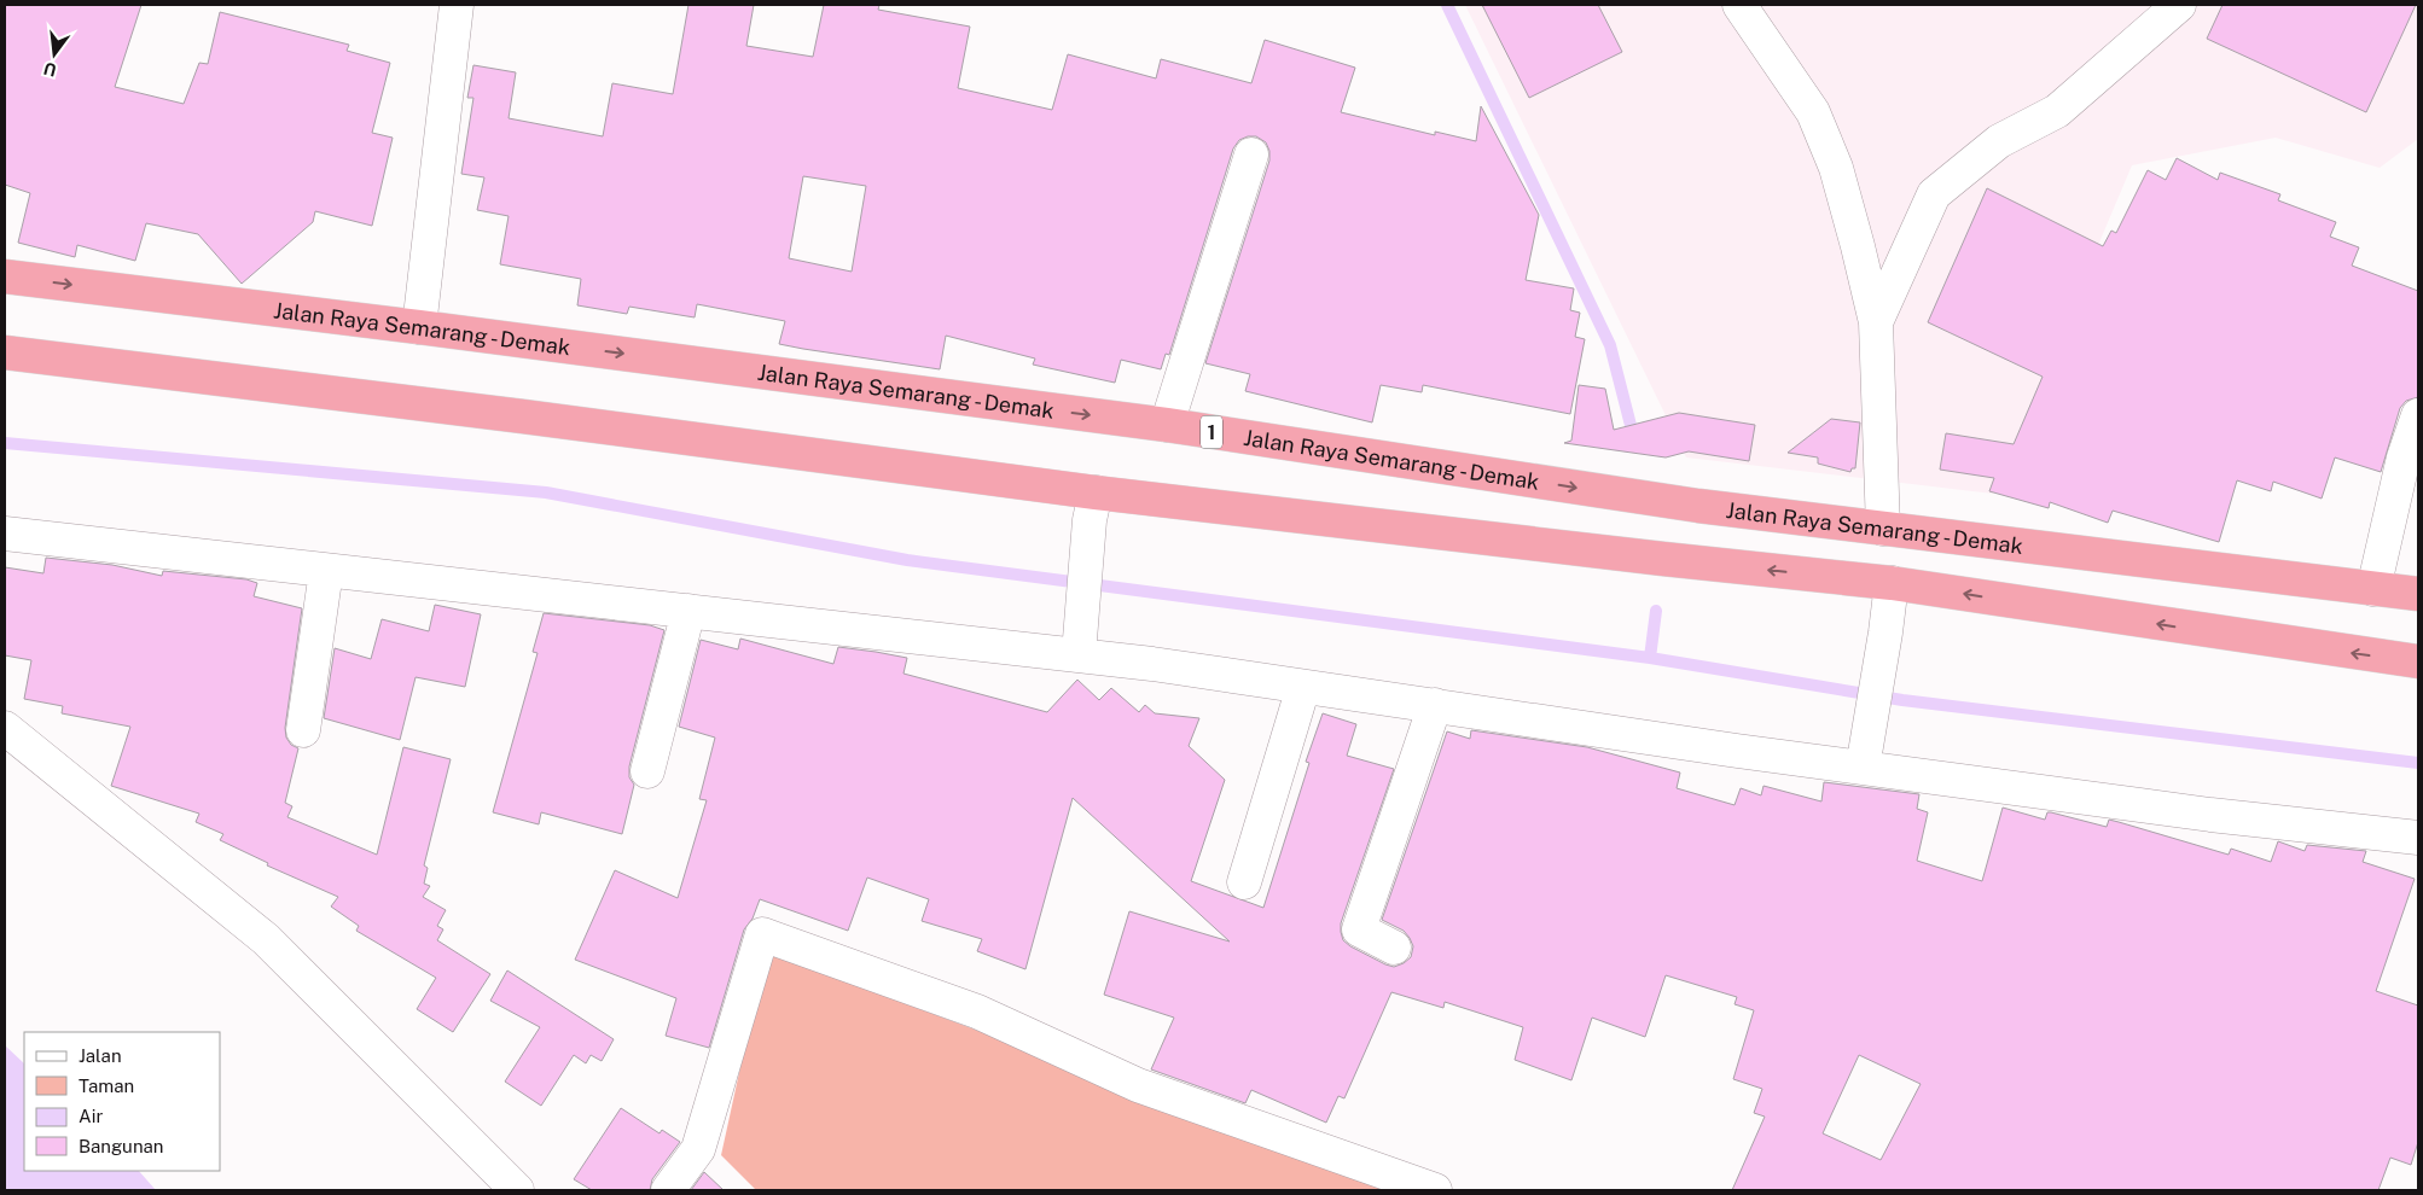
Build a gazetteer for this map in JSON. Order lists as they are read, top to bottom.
{
  "streets": {
    "highway": ["Jalan Raya Semarang - Demak", "1"]
  },
  "legend": [
    "Jalan",
    "Taman",
    "Air",
    "Bangunan"
  ],
  "north": "bottom"
}
